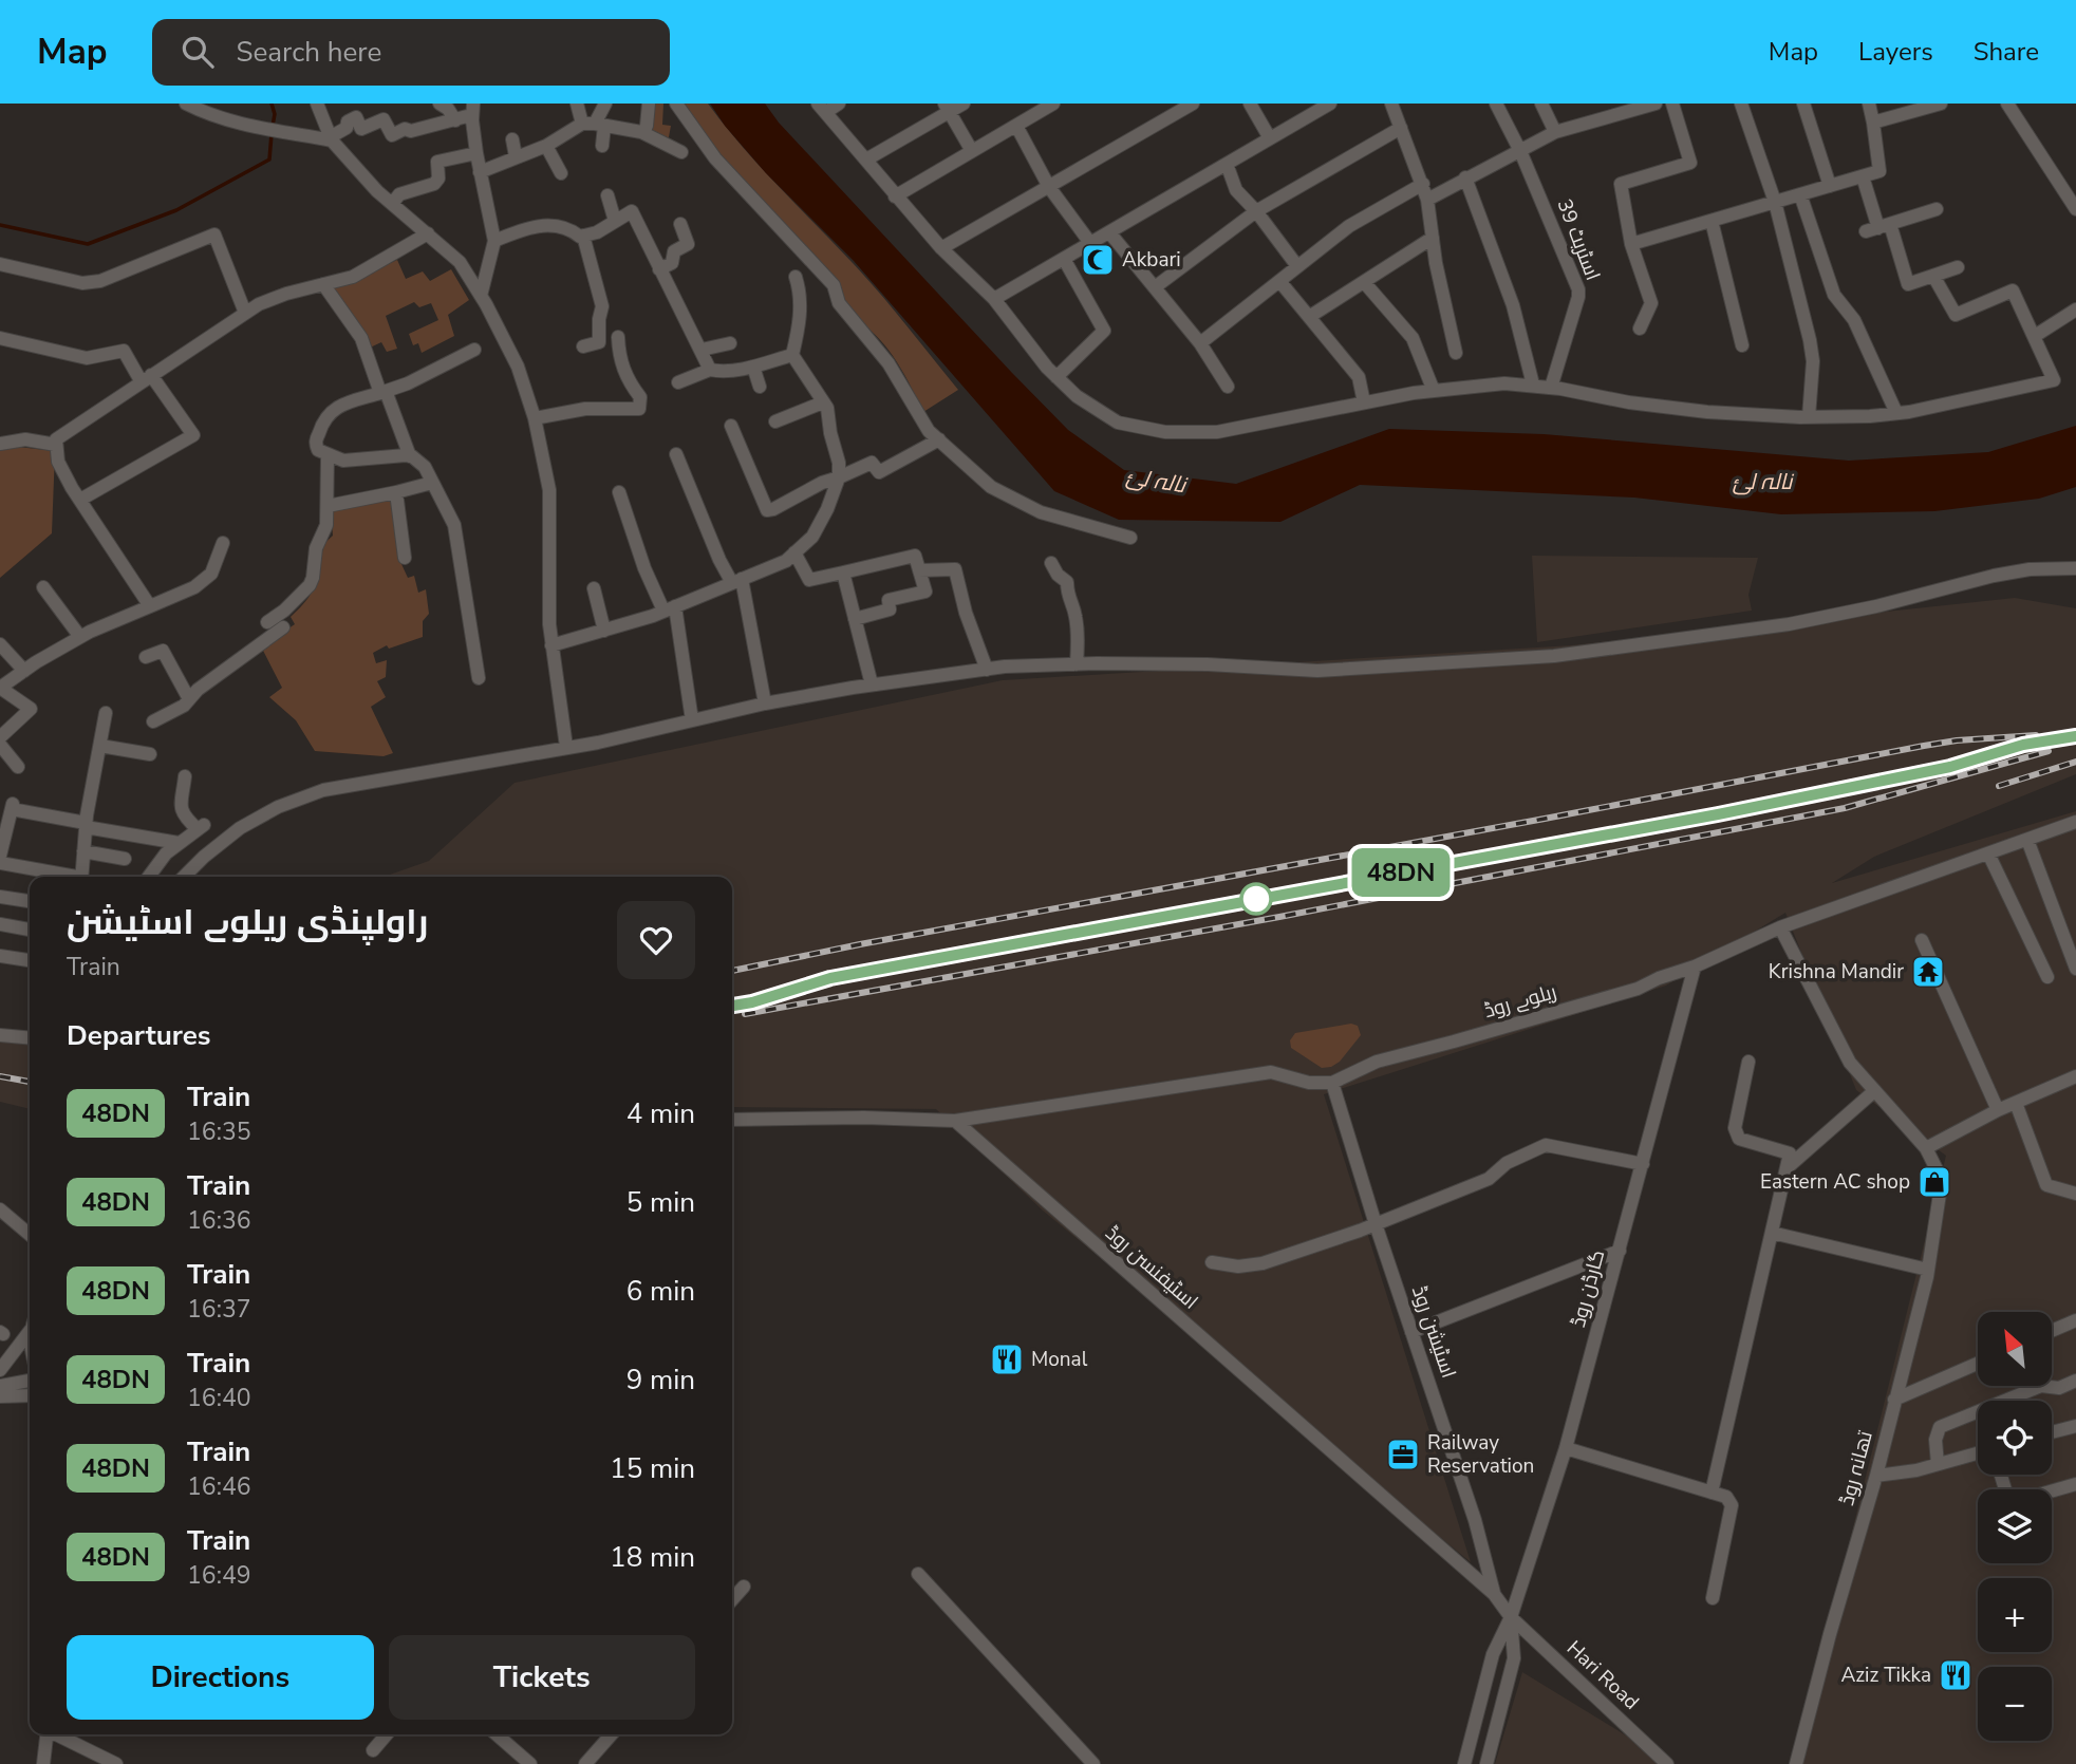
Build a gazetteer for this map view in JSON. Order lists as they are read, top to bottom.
{
  "streets": {
    "street": [
      "اسٹریٹ 39",
      "ریلوے روڈ",
      "اسٹیفنسن روڈ",
      "گارڈن روڈ",
      "اسٹیشن روڈ",
      "تھانہ روڈ",
      "Hari Road"
    ]
  },
  "crossings": [
    ["ریلوے روڈ", "گارڈن روڈ"],
    ["ریلوے روڈ", "اسٹیشن روڈ"],
    ["اسٹیفنسن روڈ", "اسٹیشن روڈ"],
    ["اسٹیفنسن روڈ", "Hari Road"],
    ["گارڈن روڈ", "Hari Road"],
    ["اسٹیشن روڈ", "Hari Road"]
  ],
  "water": ["نالہ لئ"],
  "places": {
    "mosque": ["Akbari"],
    "temple": ["Krishna Mandir"],
    "shop": ["Eastern AC shop"],
    "restaurant": ["Monal", "Aziz Tikka"],
    "office": ["Railway Reservation"]
  },
  "north": "top left",
  "page": {
    "header": "Map",
    "search": "Search here",
    "nav": ["Map", "Layers", "Share"],
    "on_map": "48DN",
    "heading": [
      ["راولپنڈی ریلوے اسٹیشن", "Train"],
      "Departures"
    ],
    "list": [
      {
        "mark": "48DN",
        "name": "Train",
        "note": "16:35",
        "value": "4 min"
      },
      {
        "mark": "48DN",
        "name": "Train",
        "note": "16:36",
        "value": "5 min"
      },
      {
        "mark": "48DN",
        "name": "Train",
        "note": "16:37",
        "value": "6 min"
      },
      {
        "mark": "48DN",
        "name": "Train",
        "note": "16:40",
        "value": "9 min"
      },
      {
        "mark": "48DN",
        "name": "Train",
        "note": "16:46",
        "value": "15 min"
      },
      {
        "mark": "48DN",
        "name": "Train",
        "note": "16:49",
        "value": "18 min"
      }
    ],
    "map_buttons": ["+", "−"],
    "buttons": ["Directions", "Tickets"]
  }
}
